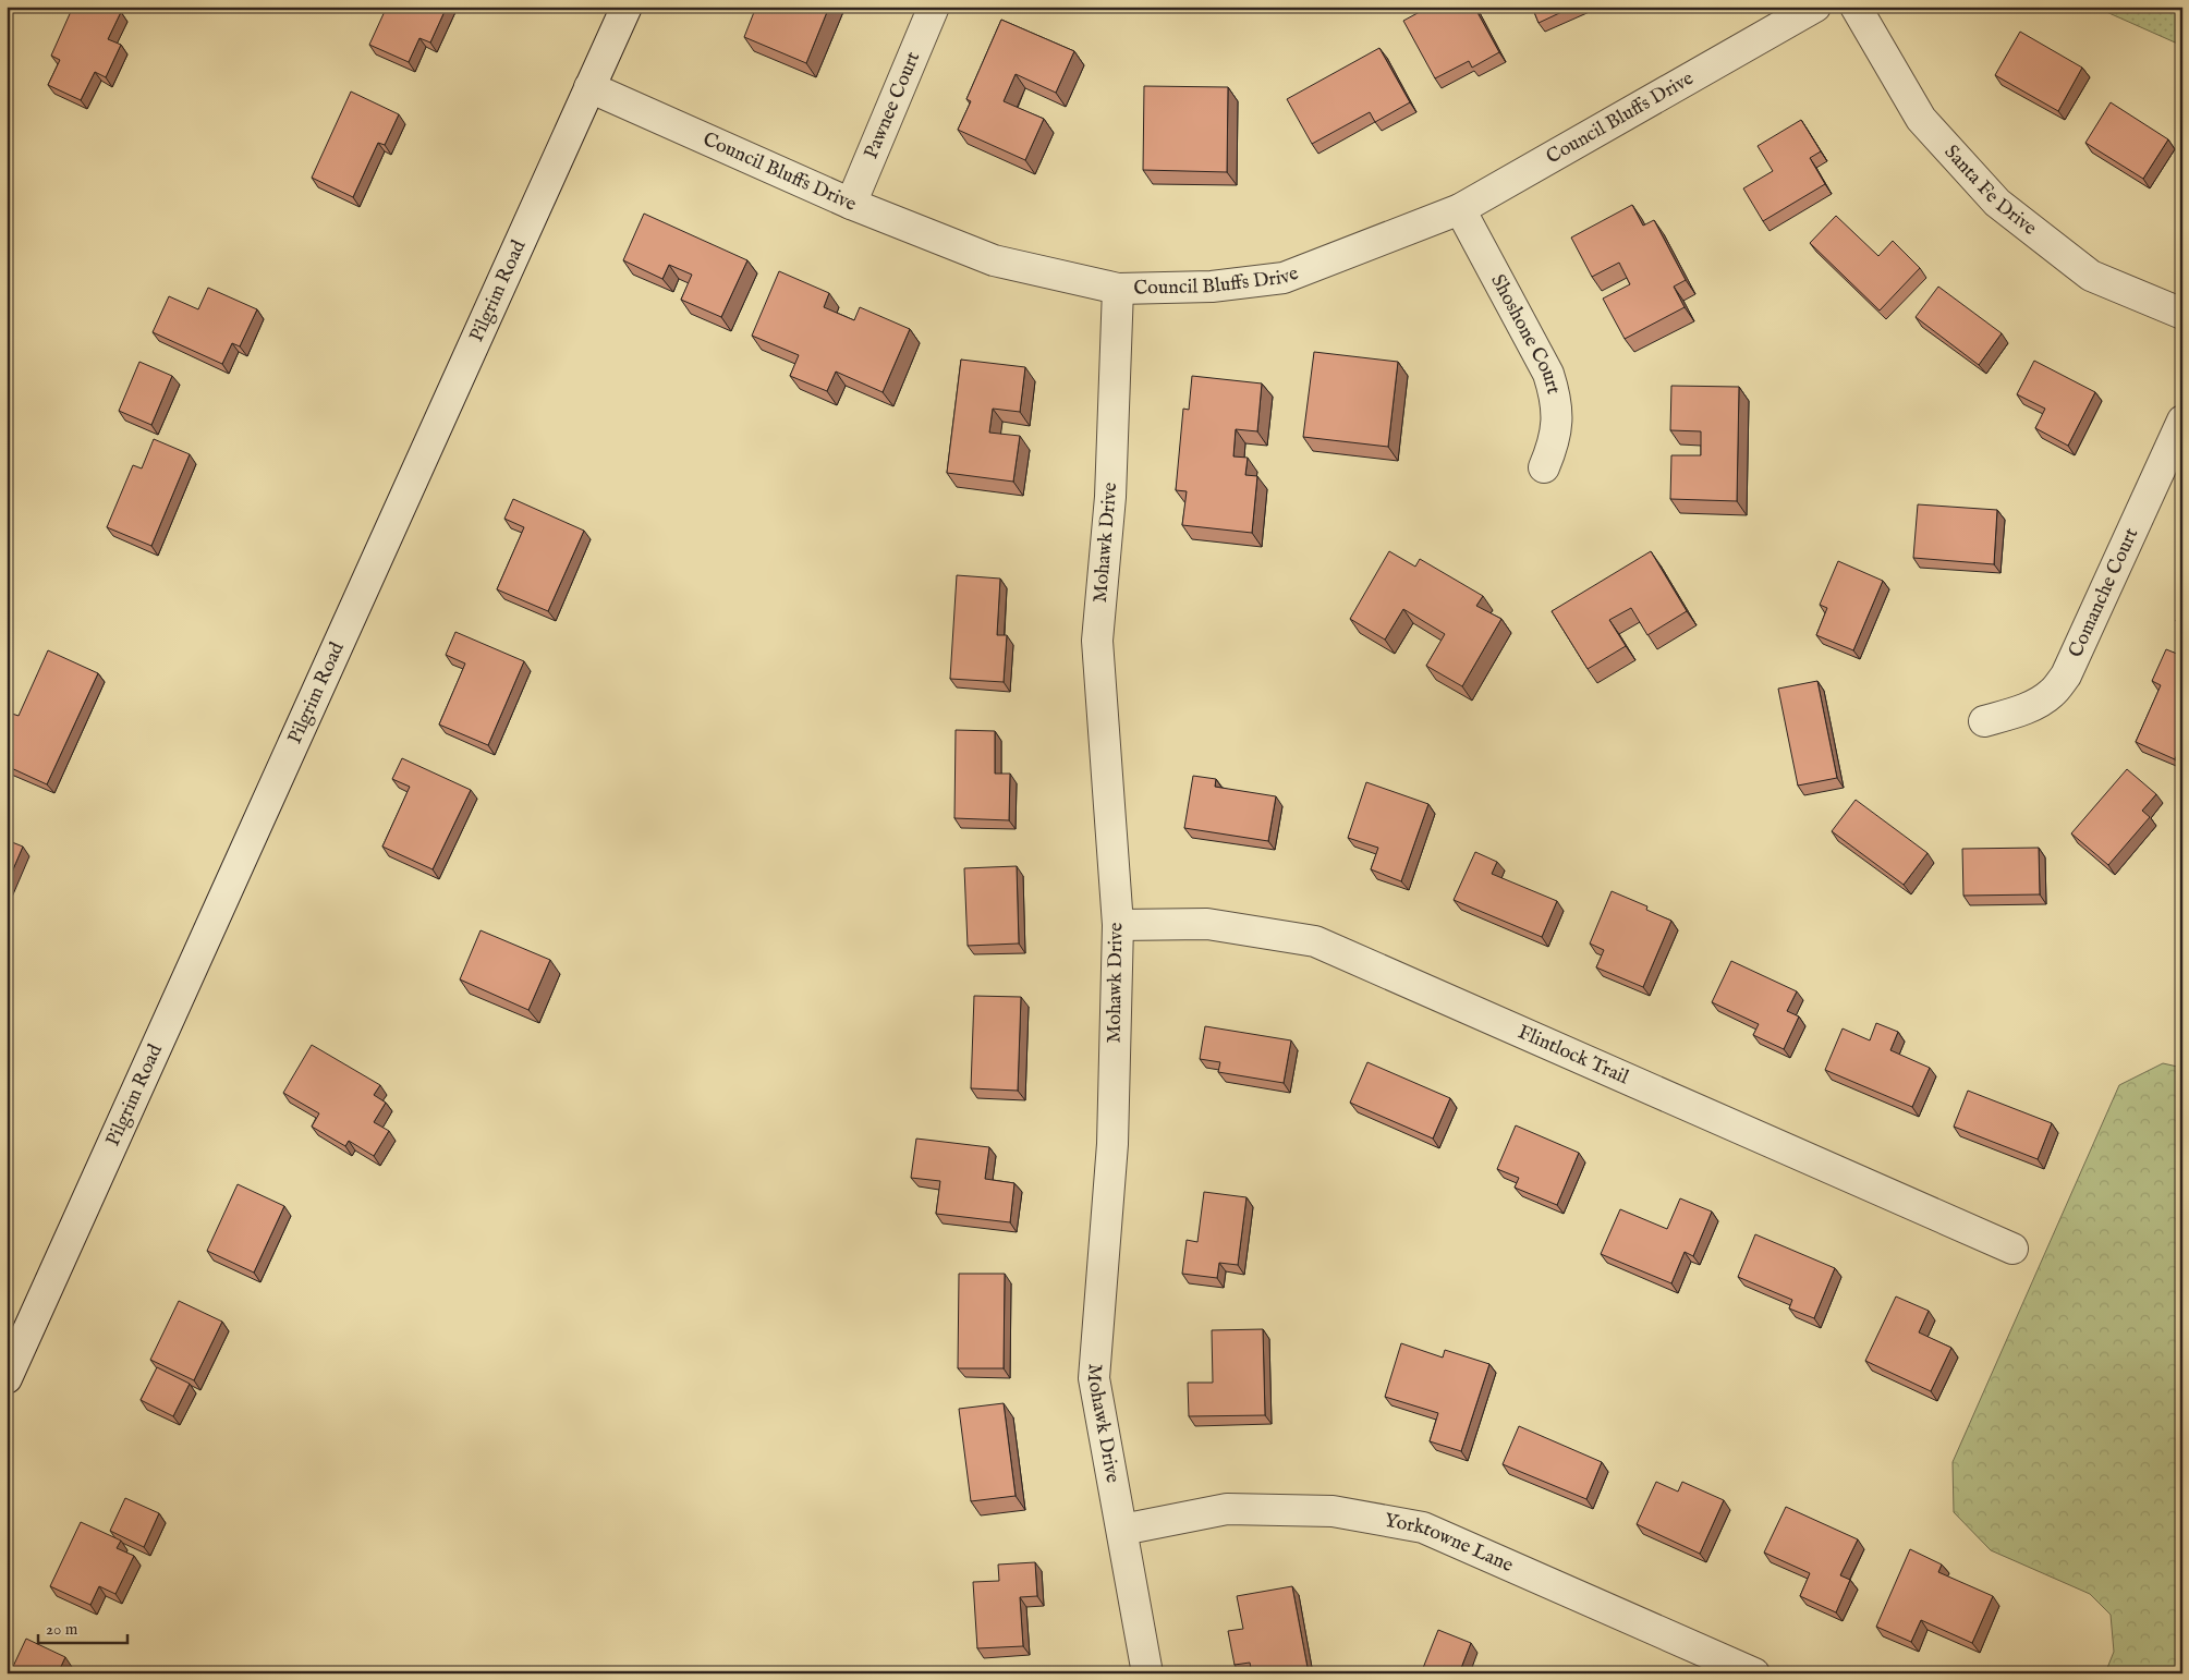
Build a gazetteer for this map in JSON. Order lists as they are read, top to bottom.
{
  "streets": {
    "street": [
      "Pawnee Court",
      "Council Bluffs Drive",
      "Santa Fe Drive",
      "Pilgrim Road",
      "Shoshone Court",
      "Mohawk Drive",
      "Comanche Court",
      "Flintlock Trail",
      "Yorktowne Lane"
    ]
  },
  "crossings": [
    ["Pawnee Court", "Council Bluffs Drive"],
    ["Council Bluffs Drive", "Pilgrim Road"],
    ["Council Bluffs Drive", "Shoshone Court"],
    ["Council Bluffs Drive", "Mohawk Drive"],
    ["Mohawk Drive", "Flintlock Trail"],
    ["Mohawk Drive", "Yorktowne Lane"]
  ],
  "scale_bar": "20 m"
}
